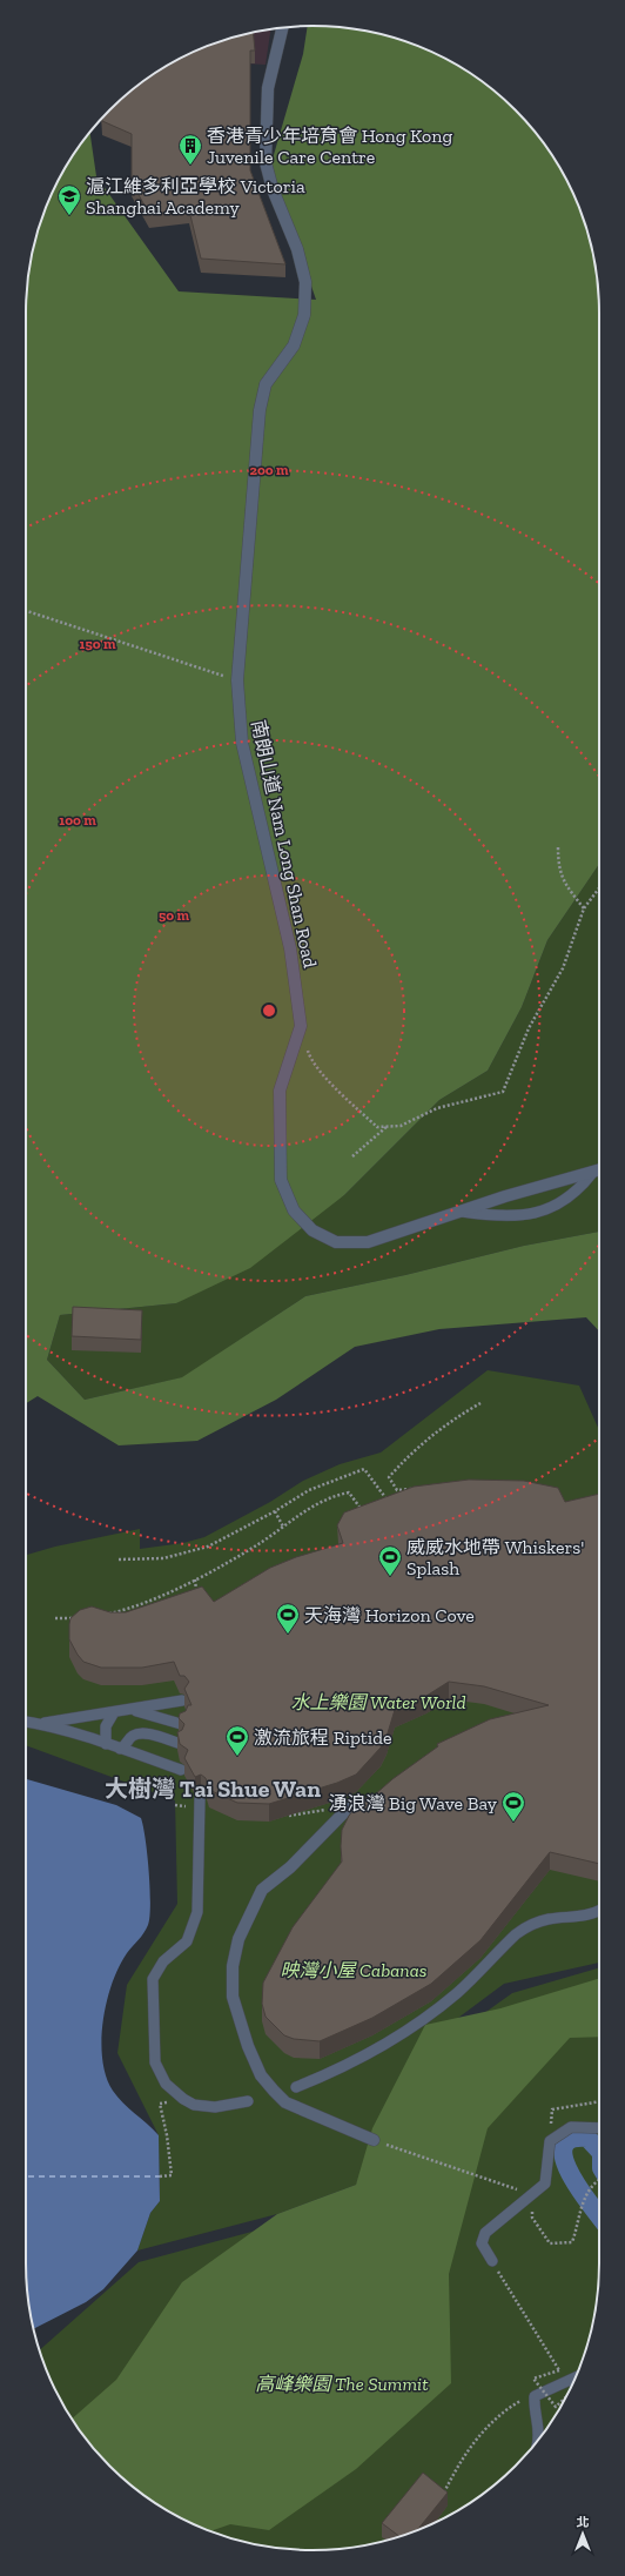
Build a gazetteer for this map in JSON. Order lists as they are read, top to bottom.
{
  "streets": {
    "street": ["南朗山道 Nam Long Shan Road"]
  },
  "districts": ["大樹灣 Tai Shue Wan"],
  "parks": ["水上樂園 Water World", "映灣小屋 Cabanas", "高峰樂園 The Summit"],
  "places": {
    "building": ["香港青少年培育會 Hong Kong Juvenile Care Centre"],
    "school or university": ["滬江維多利亞學校 Victoria Shanghai Academy"],
    "sports": [
      "威威水地帶 Whiskers' Splash",
      "天海灣 Horizon Cove",
      "激流旅程 Riptide",
      "湧浪灣 Big Wave Bay"
    ]
  },
  "north": "top",
  "rings": [
    "200 m",
    "150 m",
    "100 m",
    "50 m"
  ]
}
